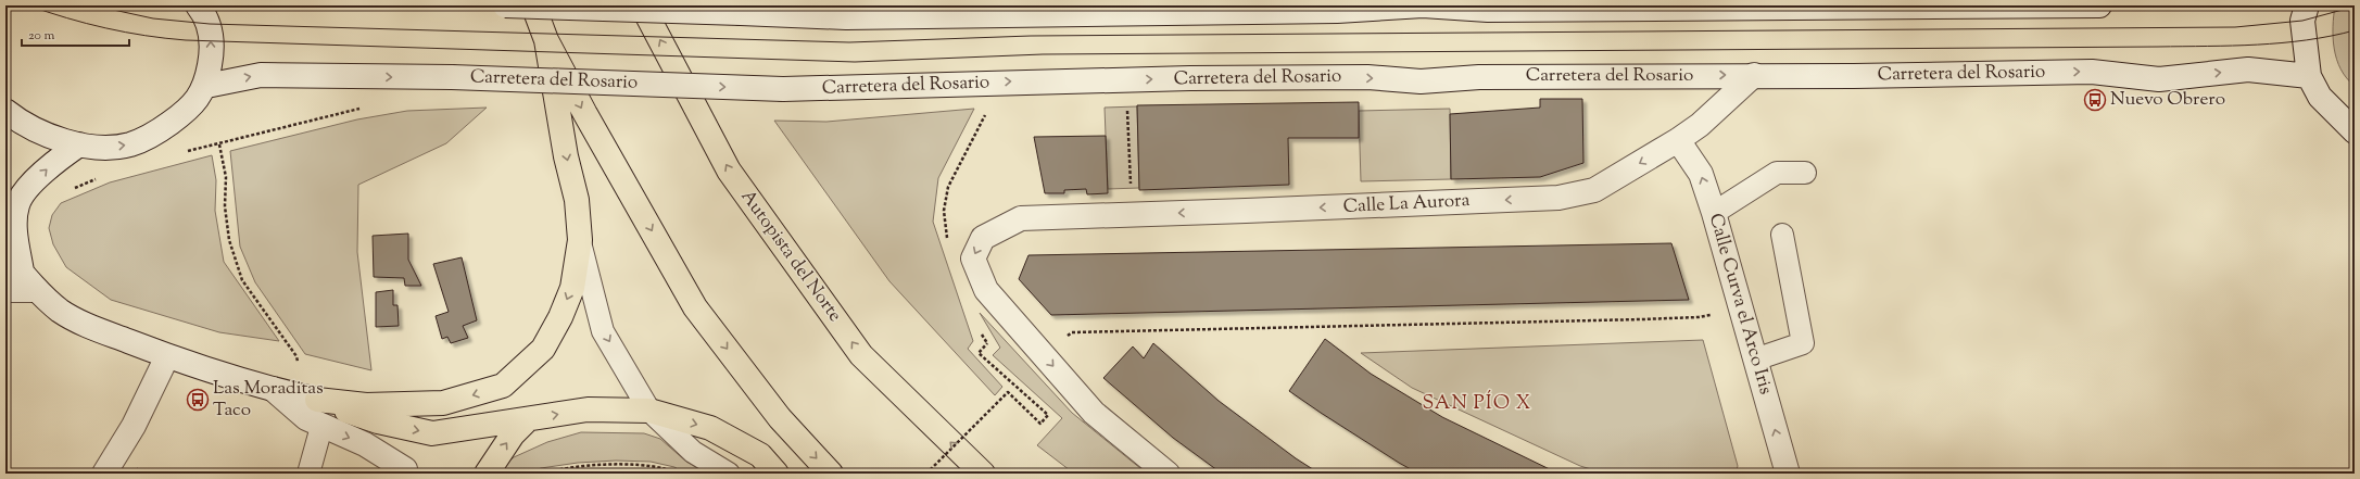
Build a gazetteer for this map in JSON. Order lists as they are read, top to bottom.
{
  "streets": {
    "highway": ["Autopista del Norte"],
    "main road": ["Carretera del Rosario", "Calle La Aurora", "Calle Curva el Arco Iris"]
  },
  "crossings": [
    ["Carretera del Rosario", "Calle La Aurora"],
    ["Calle La Aurora", "Calle Curva el Arco Iris"]
  ],
  "one_way": ["Calle Curva el Arco Iris"],
  "districts": ["SAN PÍO X"],
  "places": {
    "bus stop": ["Nuevo Obrero", "Las Moraditas Taco"]
  },
  "scale_bar": "20 m"
}
